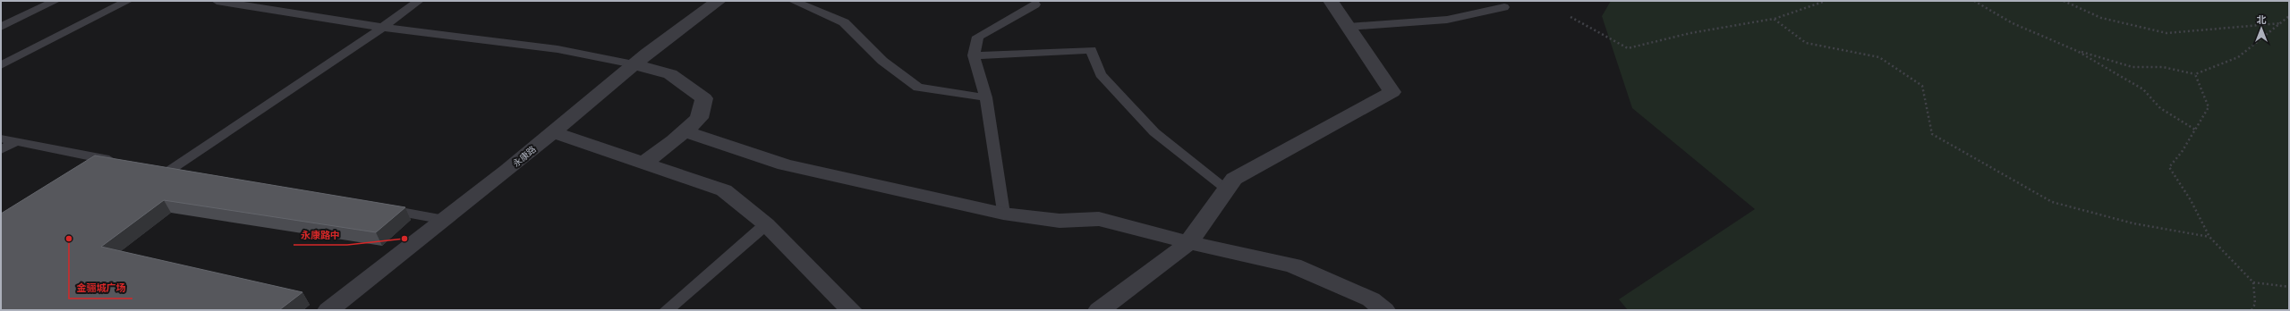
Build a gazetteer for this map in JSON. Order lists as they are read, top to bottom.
{
  "streets": {
    "street": ["永康路"]
  },
  "places": ["金骊城广场", "永康路中"],
  "north": "top"
}
